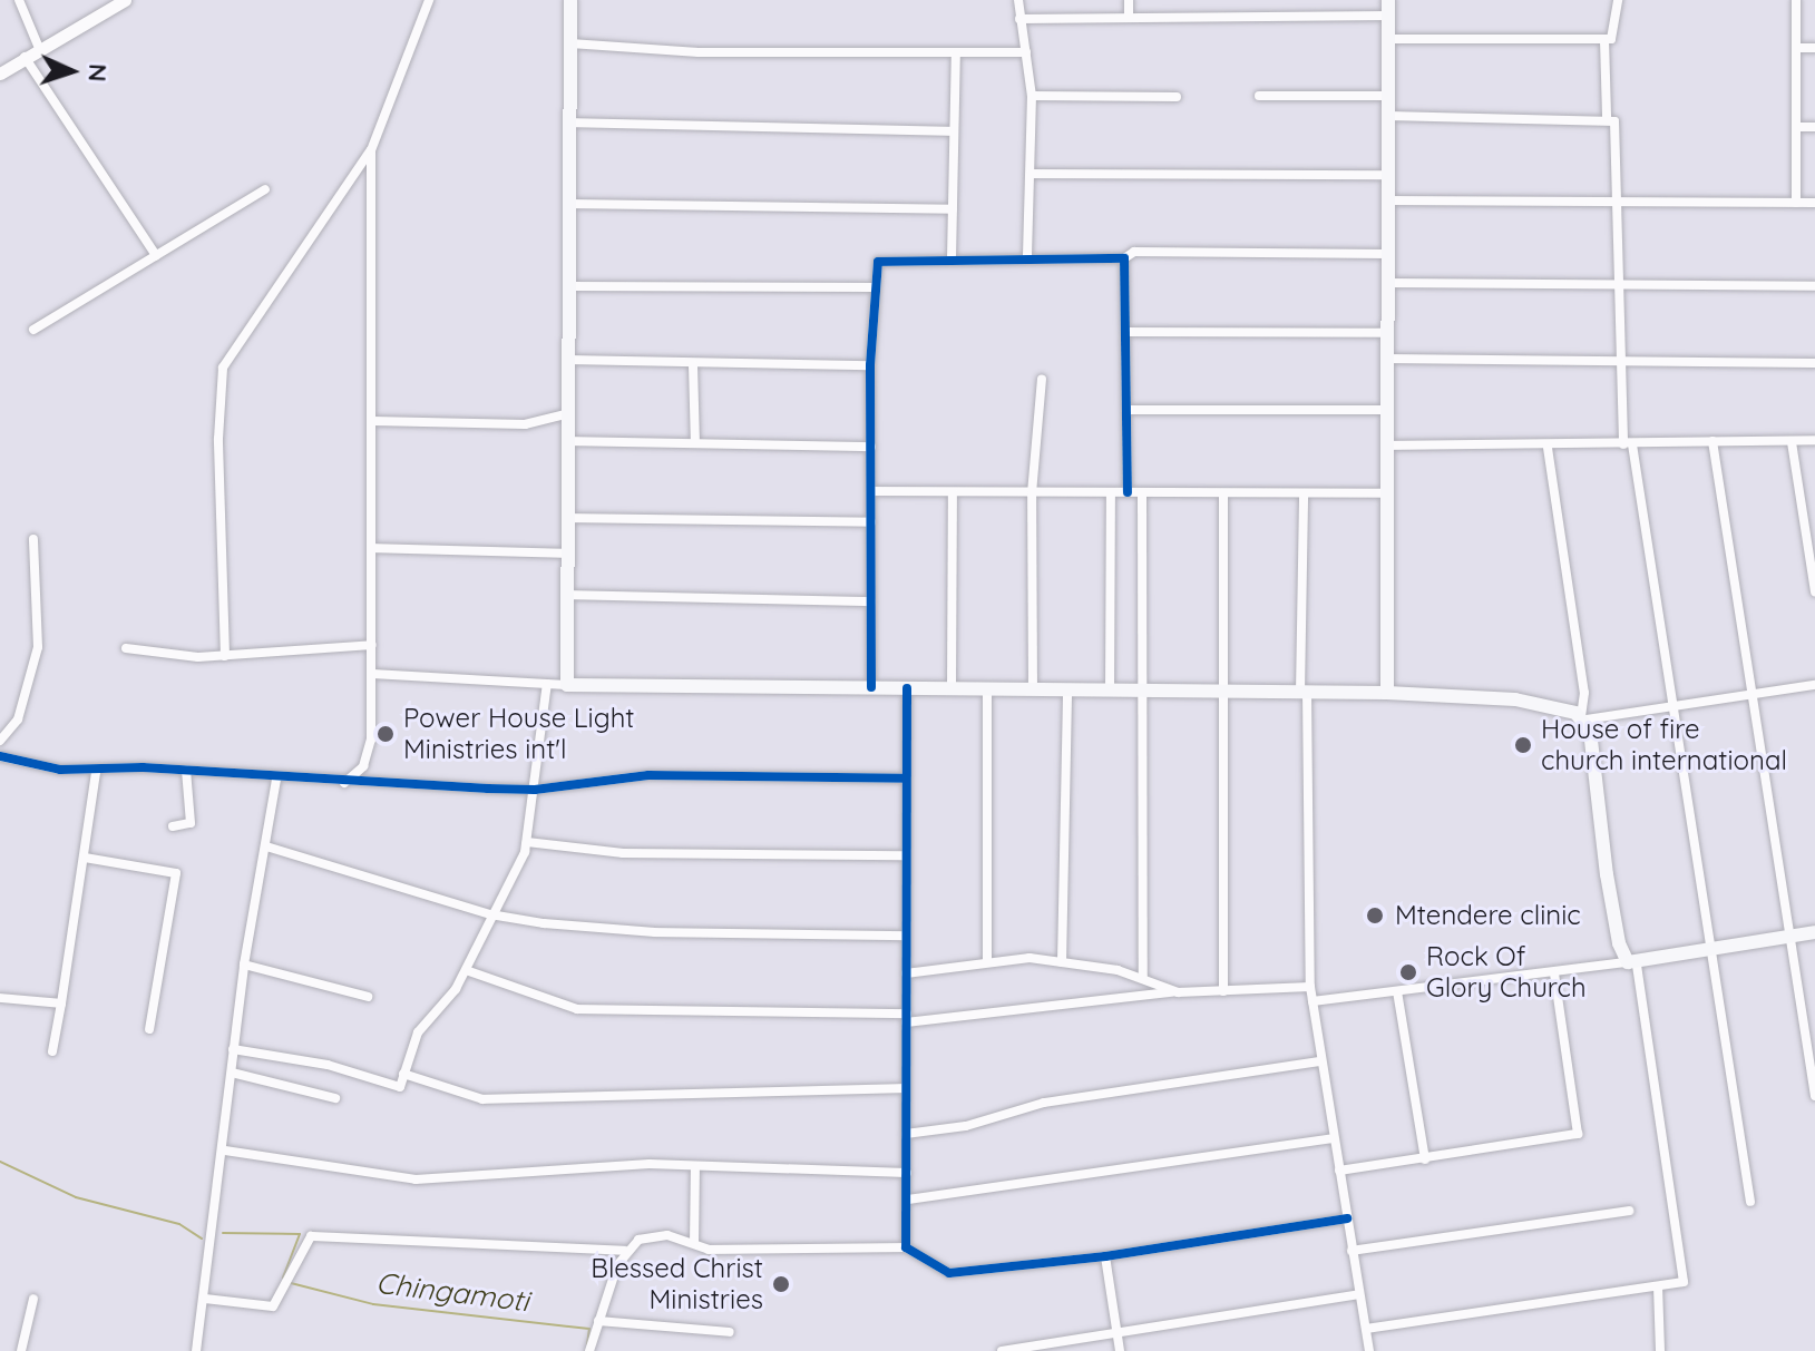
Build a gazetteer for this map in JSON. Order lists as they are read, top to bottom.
{
  "water": ["Chingamoti"],
  "places": [
    "Power House Light Ministries int'l",
    "House of fire church international",
    "Mtendere clinic",
    "Rock Of Glory Church",
    "Blessed Christ Ministries"
  ],
  "north": "right"
}
